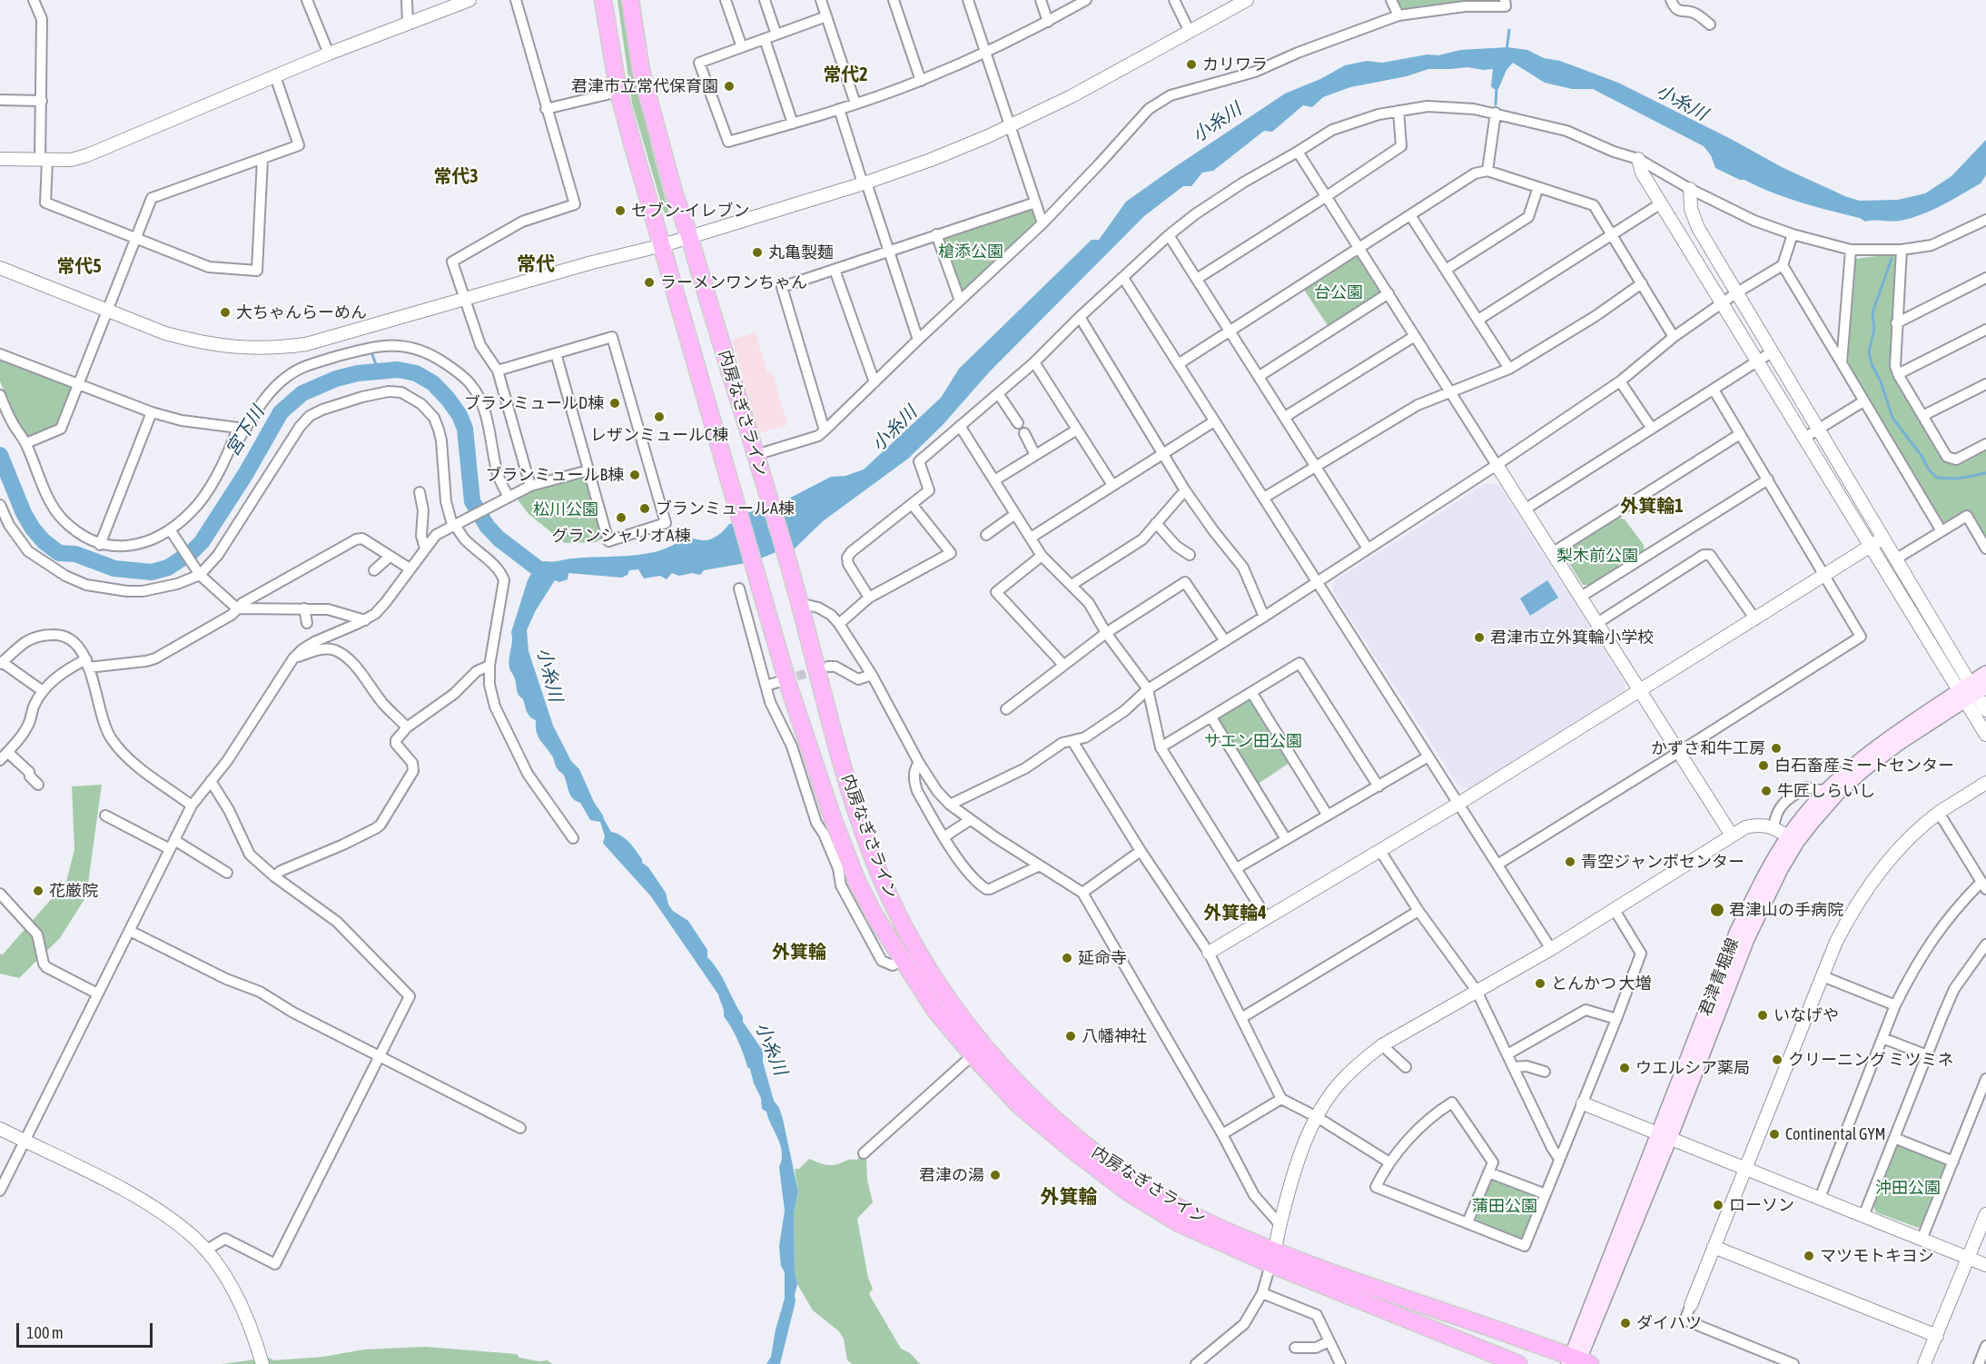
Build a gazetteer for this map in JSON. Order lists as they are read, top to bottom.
{
  "streets": {
    "highway": ["内房なぎさライン"],
    "main road": ["君津青堀線"]
  },
  "crossings": [
    ["内房なぎさライン", "君津青堀線"]
  ],
  "districts": [
    "常代2",
    "常代3",
    "常代",
    "常代5",
    "外箕輪1",
    "外箕輪4",
    "外箕輪",
    "外箕輪"
  ],
  "water": ["小糸川", "宮下川"],
  "parks": [
    "槍添公園",
    "台公園",
    "松川公園",
    "梨木前公園",
    "サエン田公園",
    "沖田公園",
    "蒲田公園"
  ],
  "places": [
    "カリワラ",
    "君津市立常代保育園",
    "セブン-イレブン",
    "丸亀製麺",
    "ラーメンワンちゃん",
    "大ちゃんらーめん",
    "ブランミュールD棟",
    "レザンミュールC棟",
    "ブランミュールB棟",
    "ブランミュールA棟",
    "グランシャリオA棟",
    "君津市立外箕輪小学校",
    "かずさ和牛工房",
    "白石畜産ミートセンター",
    "牛匠しらいし",
    "青空ジャンボセンター",
    "花厳院",
    "君津山の手病院",
    "延命寺",
    "とんかつ 大増",
    "いなげや",
    "八幡神社",
    "クリーニング ミツミネ",
    "ウエルシア薬局",
    "Continental GYM",
    "君津の湯",
    "ローソン",
    "マツモトキヨシ",
    "ダイハツ"
  ],
  "scale_bar": "100 m"
}
